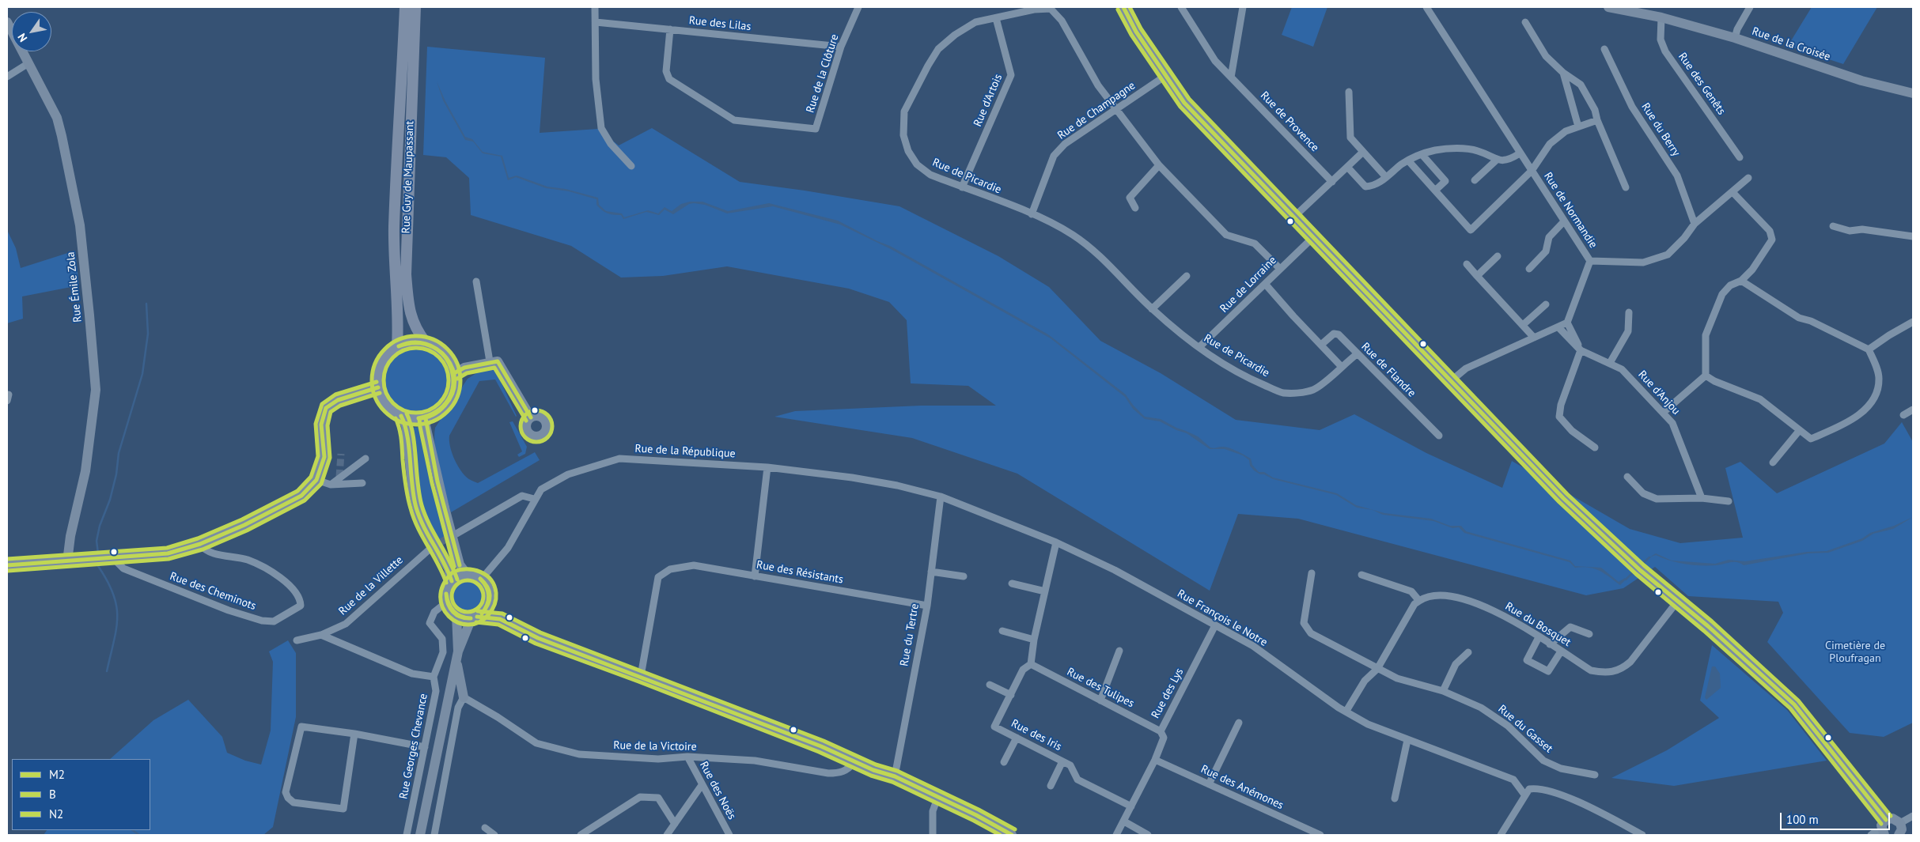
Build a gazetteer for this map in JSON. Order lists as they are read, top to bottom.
{
  "streets": {
    "main road": ["Rue Guy de Maupassant"],
    "street": [
      "Rue des Lilas",
      "Rue de la Croisée",
      "Rue de la Clôture",
      "Rue des Genêts",
      "Rue d'Artois",
      "Rue de Champagne",
      "Rue de Provence",
      "Rue du Berry",
      "Rue de Picardie",
      "Rue de Normandie",
      "Rue de Lorraine",
      "Rue Émile Zola",
      "Rue de Flandre",
      "Rue d'Anjou",
      "Rue de la République",
      "Rue des Résistants",
      "Rue de la Villette",
      "Rue des Cheminots",
      "Rue François le Notre",
      "Rue du Bosquet",
      "Rue du Tertre",
      "Rue des Tulipes",
      "Rue des Lys",
      "Rue du Gasset",
      "Rue des Iris",
      "Rue Georges Chevance",
      "Rue de la Victoire",
      "Rue des Anémones",
      "Rue des Noës"
    ]
  },
  "crossings": [
    ["Rue des Lilas", "Rue de la Clôture"],
    ["Rue de la Croisée", "Rue des Genêts"],
    ["Rue d'Artois", "Rue de Picardie"],
    ["Rue de Champagne", "Rue de Picardie"],
    ["Rue de Picardie", "Rue de Lorraine"],
    ["Rue de Picardie", "Rue de Flandre"],
    ["Rue de la République", "Rue François le Notre"],
    ["Rue de la République", "Rue du Tertre"],
    ["Rue de la République", "Rue Georges Chevance"],
    ["Rue des Résistants", "Rue du Tertre"],
    ["Rue François le Notre", "Rue du Tertre"],
    ["Rue François le Notre", "Rue des Lys"],
    ["Rue des Tulipes", "Rue des Lys"],
    ["Rue des Tulipes", "Rue des Iris"],
    ["Rue des Lys", "Rue des Iris"],
    ["Rue des Lys", "Rue des Anémones"],
    ["Rue de la Victoire", "Rue des Noës"]
  ],
  "parks": ["Cimetière de Ploufragan"],
  "lines": ["transit line M2", "transit line N2", "transit line B"],
  "legend": ["M2", "B", "N2"],
  "scale_bar": "100 m",
  "north": "bottom left"
}
